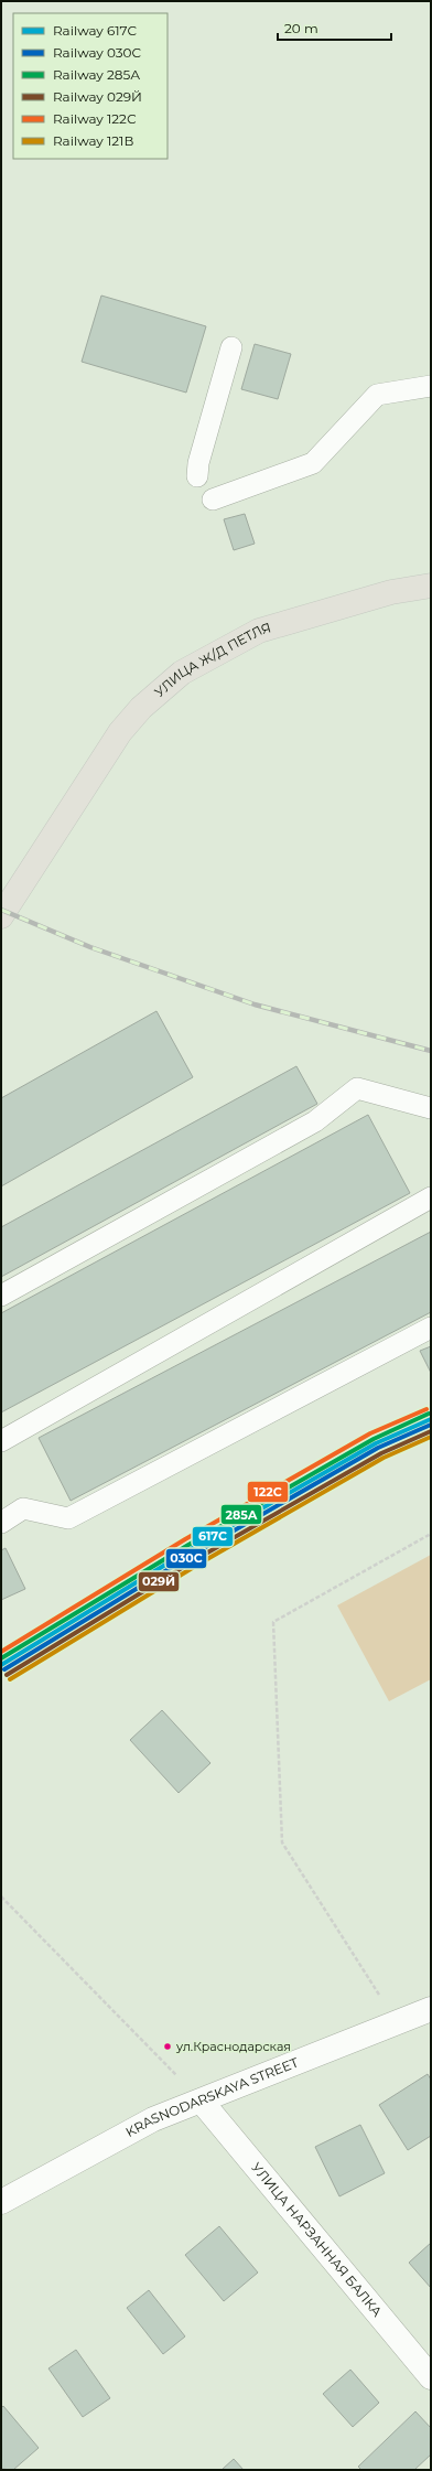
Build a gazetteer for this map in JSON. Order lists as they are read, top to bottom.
{
  "streets": {
    "main road": ["УЛИЦА Ж/Д ПЕТЛЯ"],
    "street": ["KRASNODARSKAYA STREET", "УЛИЦА НАРЗАННАЯ БАЛКА"]
  },
  "crossings": [
    ["KRASNODARSKAYA STREET", "УЛИЦА НАРЗАННАЯ БАЛКА"]
  ],
  "places": ["ул.Краснодарская"],
  "lines": [
    "rail line 122С",
    "rail line 285А",
    "rail line 617C",
    "rail line 030C",
    "rail line 029Й",
    "rail line 121В"
  ],
  "legend": [
    "Railway 617C",
    "Railway 030C",
    "Railway 285А",
    "Railway 029Й",
    "Railway 122С",
    "Railway 121В"
  ],
  "scale_bar": "20 m"
}
